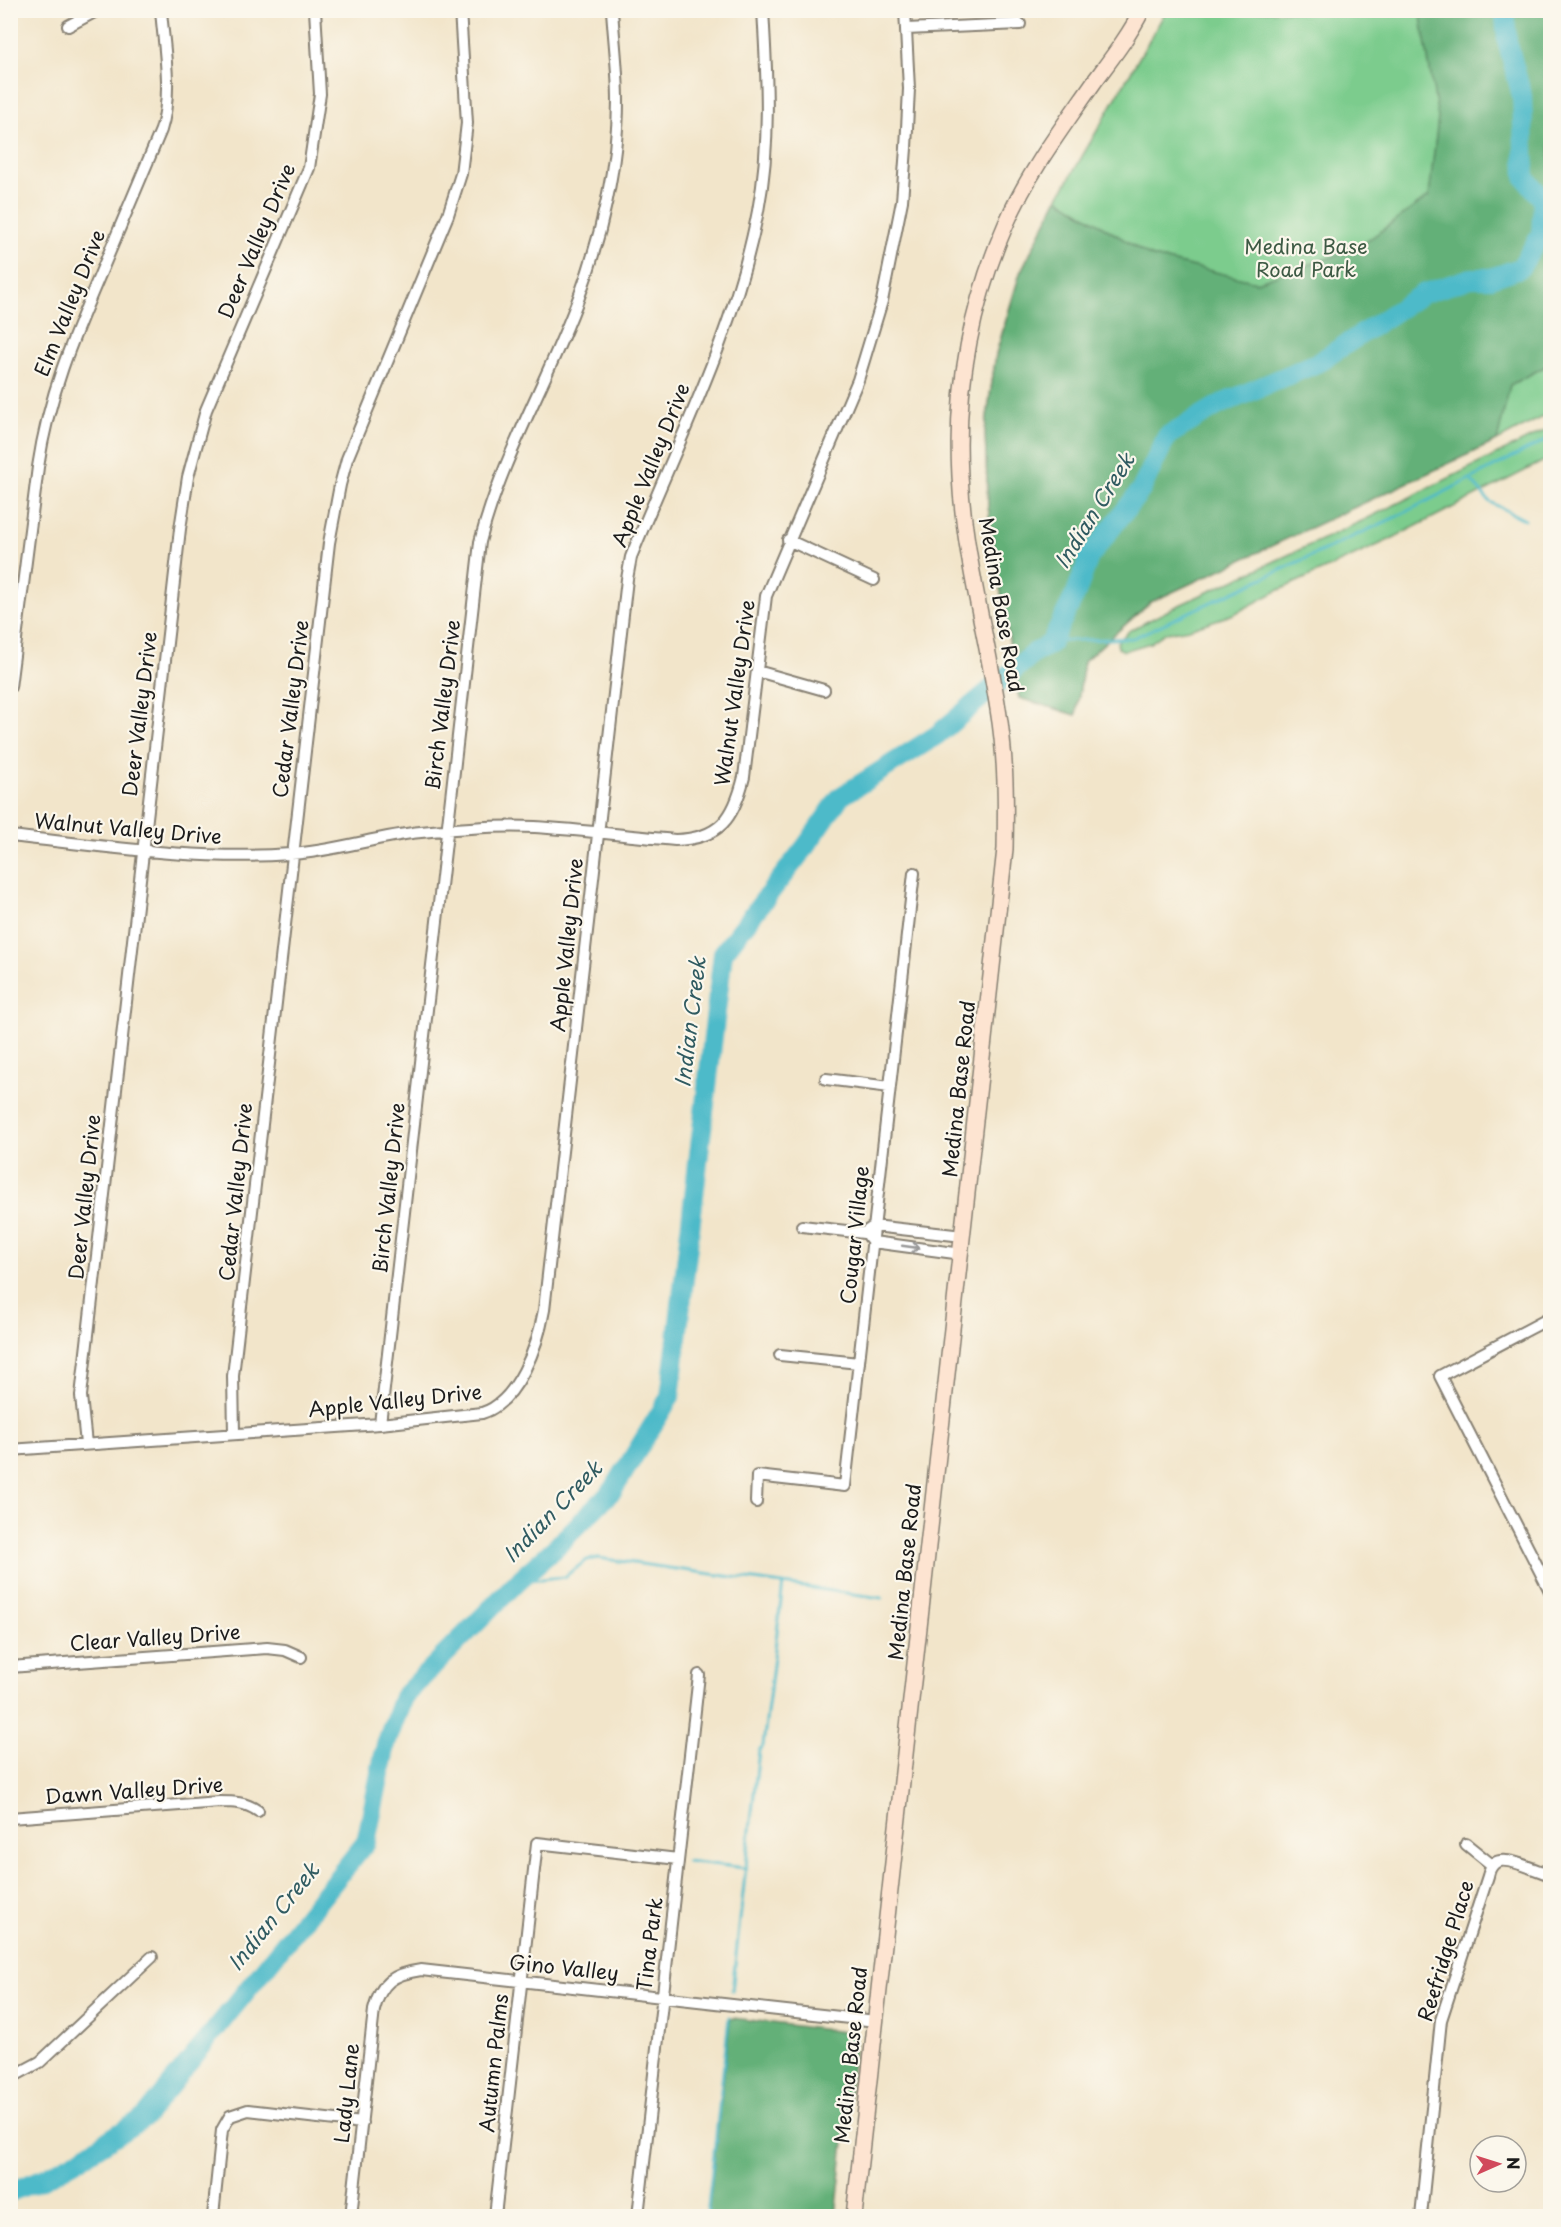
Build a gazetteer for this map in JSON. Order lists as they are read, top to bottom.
{
  "streets": {
    "street": [
      "Deer Valley Drive",
      "Elm Valley Drive",
      "Apple Valley Drive",
      "Medina Base Road",
      "Walnut Valley Drive",
      "Birch Valley Drive",
      "Cedar Valley Drive",
      "Cougar Village",
      "Clear Valley Drive",
      "Dawn Valley Drive",
      "Tina Park",
      "Reefridge Place",
      "Gino Valley",
      "Autumn Palms",
      "Lady Lane"
    ]
  },
  "crossings": [
    ["Deer Valley Drive", "Apple Valley Drive"],
    ["Deer Valley Drive", "Walnut Valley Drive"],
    ["Apple Valley Drive", "Walnut Valley Drive"],
    ["Apple Valley Drive", "Birch Valley Drive"],
    ["Apple Valley Drive", "Cedar Valley Drive"],
    ["Medina Base Road", "Gino Valley"],
    ["Walnut Valley Drive", "Birch Valley Drive"],
    ["Walnut Valley Drive", "Cedar Valley Drive"],
    ["Tina Park", "Gino Valley"],
    ["Tina Park", "Autumn Palms"],
    ["Gino Valley", "Autumn Palms"],
    ["Gino Valley", "Lady Lane"]
  ],
  "water": ["Indian Creek"],
  "parks": ["Medina Base Road Park"],
  "north": "right"
}
